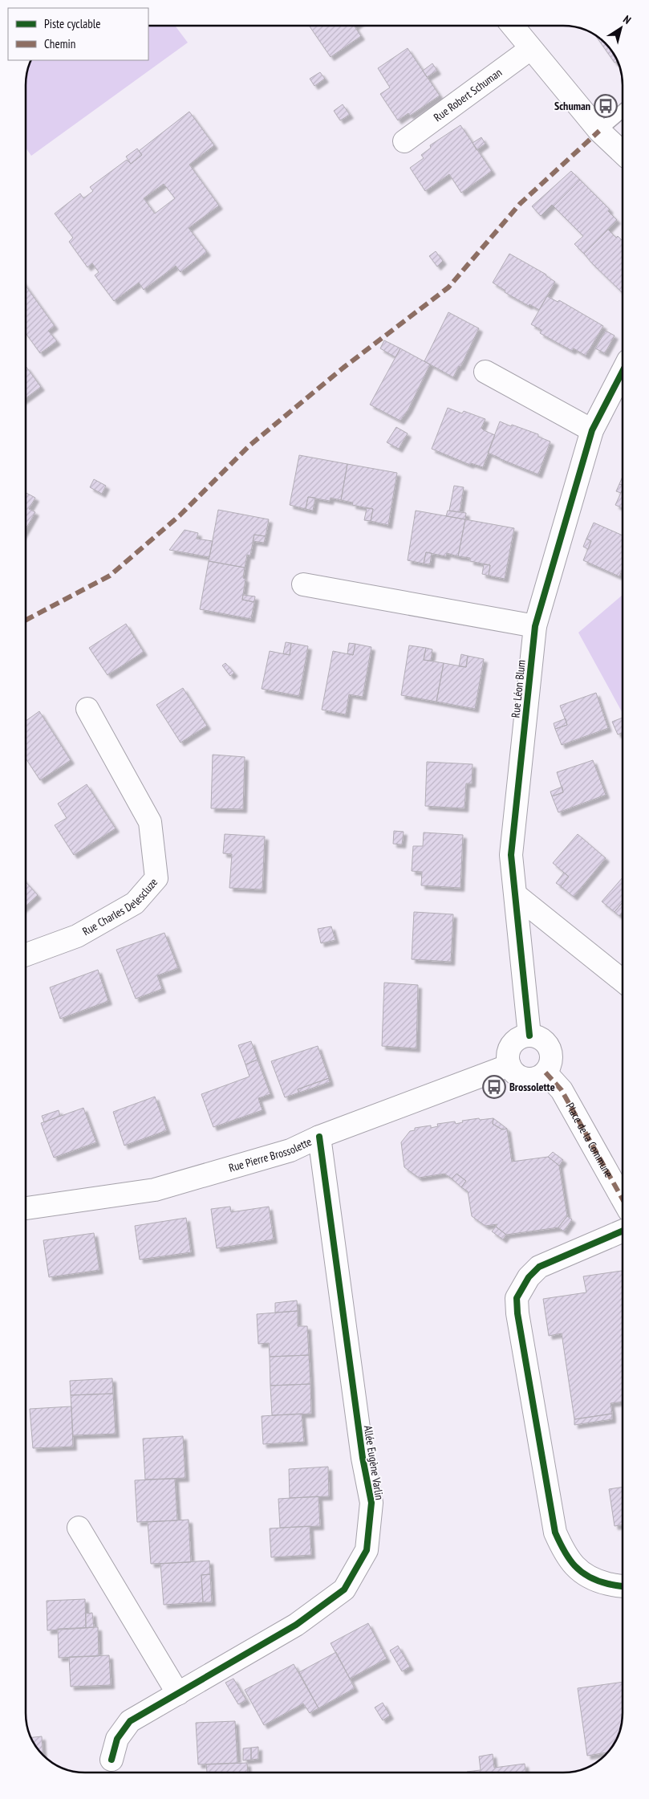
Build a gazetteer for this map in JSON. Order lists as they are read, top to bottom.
{
  "streets": {
    "street": [
      "Rue Robert Schuman",
      "Rue Léon Blum",
      "Rue Charles Delescluze",
      "Place de la Commune",
      "Rue Pierre Brossolette",
      "Allée Eugène Varlin"
    ]
  },
  "crossings": [
    ["Rue Léon Blum", "Place de la Commune"],
    ["Rue Léon Blum", "Rue Pierre Brossolette"],
    ["Place de la Commune", "Rue Pierre Brossolette"],
    ["Rue Pierre Brossolette", "Allée Eugène Varlin"]
  ],
  "places": {
    "bus stop": ["Schuman", "Brossolette"]
  },
  "legend": ["Piste cyclable", "Chemin"],
  "north": "top right"
}
